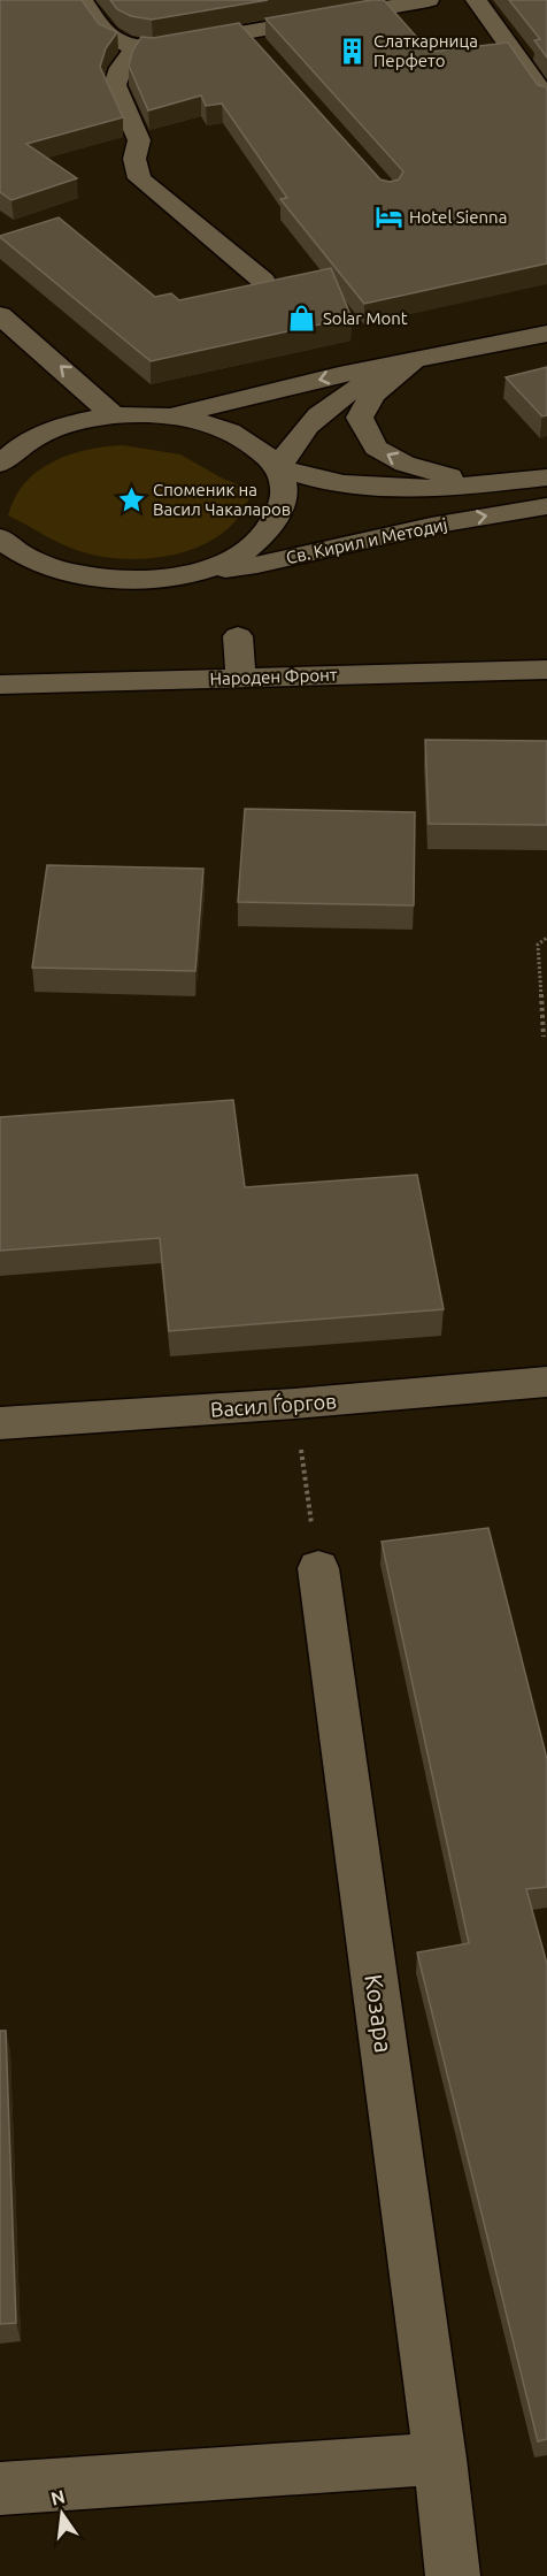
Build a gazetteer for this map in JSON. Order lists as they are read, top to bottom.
{
  "streets": {
    "street": [
      "Св. Кирил и Методиј",
      "Народен Фронт",
      "Васил Ѓоргов",
      "Козара"
    ]
  },
  "places": {
    "building": ["Слаткарница Перфето"],
    "hotel": ["Hotel Sienna"],
    "shop": ["Solar Mont"],
    "place": ["Споменик на Васил Чакаларов"]
  },
  "north": "top"
}
